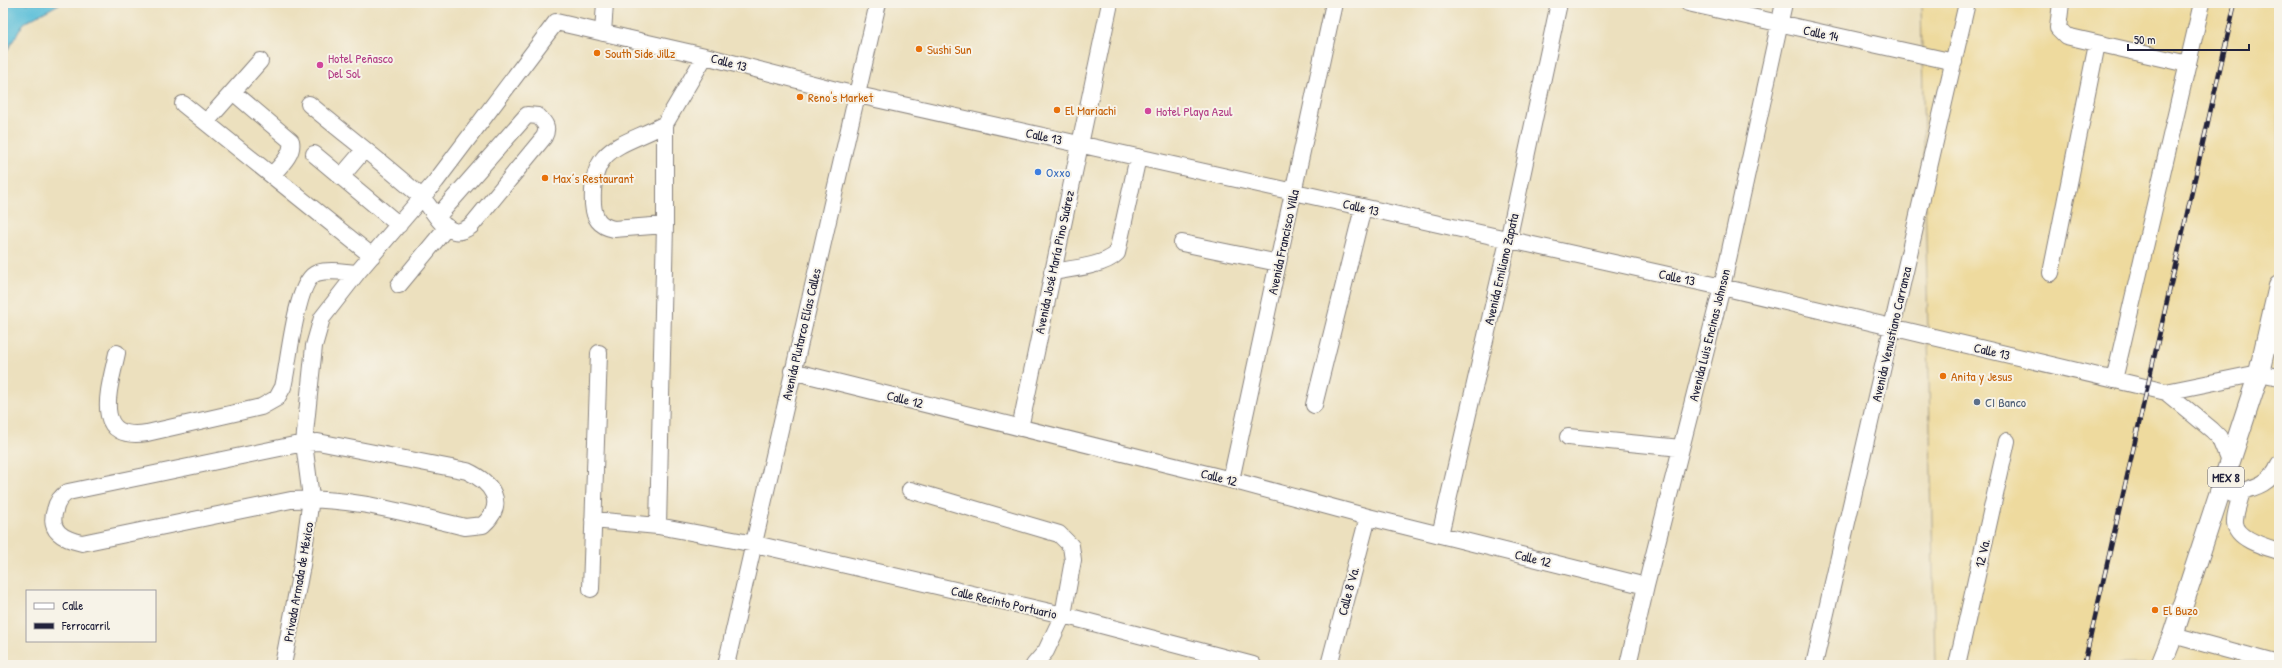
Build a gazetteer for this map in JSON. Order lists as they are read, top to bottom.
{
  "streets": {
    "main road": ["MEX 8"],
    "street": [
      "Calle 14",
      "Calle 13",
      "Avenida Francisco Villa",
      "Avenida José María Pino Suárez",
      "Avenida Emiliano Zapata",
      "Avenida Plutarco Elías Calles",
      "Avenida Venustiano Carranza",
      "Avenida Luis Encinas Johnson",
      "Calle 12",
      "12 Va.",
      "Privada Armada de México",
      "Calle 8 Va.",
      "Calle Recinto Portuario"
    ]
  },
  "crossings": [
    ["Calle 14", "Avenida Venustiano Carranza"],
    ["Calle 14", "Avenida Luis Encinas Johnson"],
    ["Calle 13", "Avenida Francisco Villa"],
    ["Calle 13", "Avenida José María Pino Suárez"],
    ["Calle 13", "Avenida Emiliano Zapata"],
    ["Calle 13", "Avenida Plutarco Elías Calles"],
    ["Calle 13", "Avenida Venustiano Carranza"],
    ["Calle 13", "Avenida Luis Encinas Johnson"],
    ["Calle 13", "Privada Armada de México"],
    ["Avenida Francisco Villa", "Calle 12"],
    ["Avenida José María Pino Suárez", "Calle 12"],
    ["Avenida Emiliano Zapata", "Calle 12"],
    ["Avenida Plutarco Elías Calles", "Calle 12"],
    ["Avenida Plutarco Elías Calles", "Calle Recinto Portuario"],
    ["Avenida Luis Encinas Johnson", "Calle 12"],
    ["Calle 12", "Calle 8 Va."]
  ],
  "places": [
    "Sushi Sun",
    "South Side Jillz",
    "Hotel Peñasco Del Sol",
    "Reno's Market",
    "El Mariachi",
    "Hotel Playa Azul",
    "Oxxo",
    "Max’s Restaurant",
    "Anita y Jesus",
    "CI Banco",
    "El Buzo"
  ],
  "legend": ["Calle", "Ferrocarril"],
  "scale_bar": "50 m"
}
